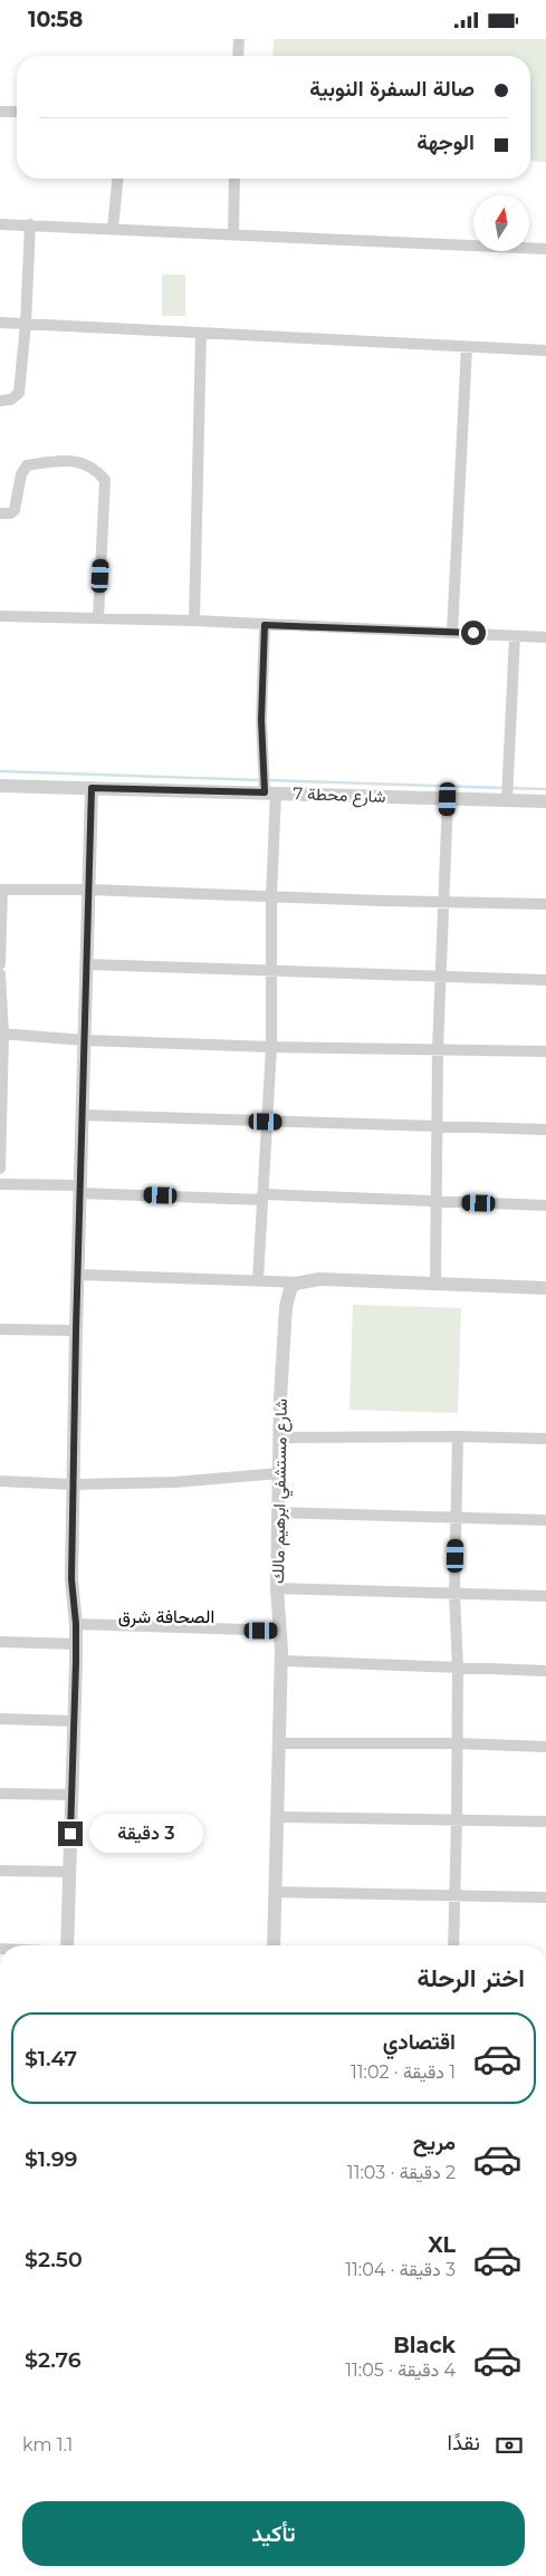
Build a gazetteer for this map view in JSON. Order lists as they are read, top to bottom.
{
  "streets": {
    "street": ["شارع محطة 7", "شارع مستشفي ابرهيم مالك"]
  },
  "districts": ["الصحافة شرق"],
  "north": "top",
  "page": {
    "status": "10:58",
    "banner": ["صالة السفرة النوبية", "الوجهة"],
    "bubble": "3 دقيقة",
    "heading": "اختر الرحلة",
    "list": [
      {
        "name": "اقتصادي",
        "note": "1 دقيقة · 11:02",
        "value": "$1.47"
      },
      {
        "name": "مريح",
        "note": "2 دقيقة · 11:03",
        "value": "$1.99"
      },
      {
        "name": "XL",
        "note": "3 دقيقة · 11:04",
        "value": "$2.50"
      },
      {
        "name": "Black",
        "note": "4 دقيقة · 11:05",
        "value": "$2.76"
      }
    ],
    "pay": ["نقدًا", "1.1 km"],
    "buttons": "تأكيد"
  }
}
